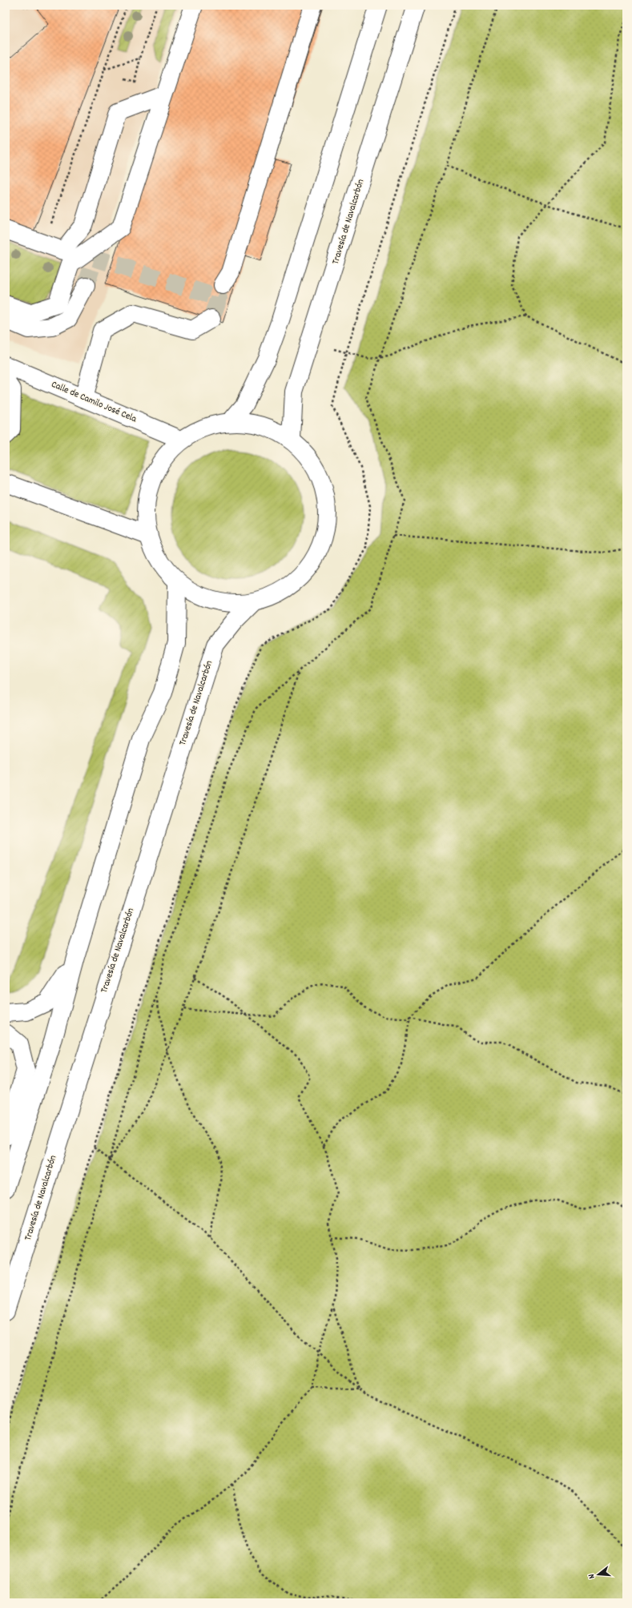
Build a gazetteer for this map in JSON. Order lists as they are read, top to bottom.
{
  "streets": {
    "street": ["Travesía de Navalcarbón", "Calle de Camilo José Cela"]
  },
  "crossings": [
    ["Travesía de Navalcarbón", "Calle de Camilo José Cela"]
  ],
  "north": "left"
}
